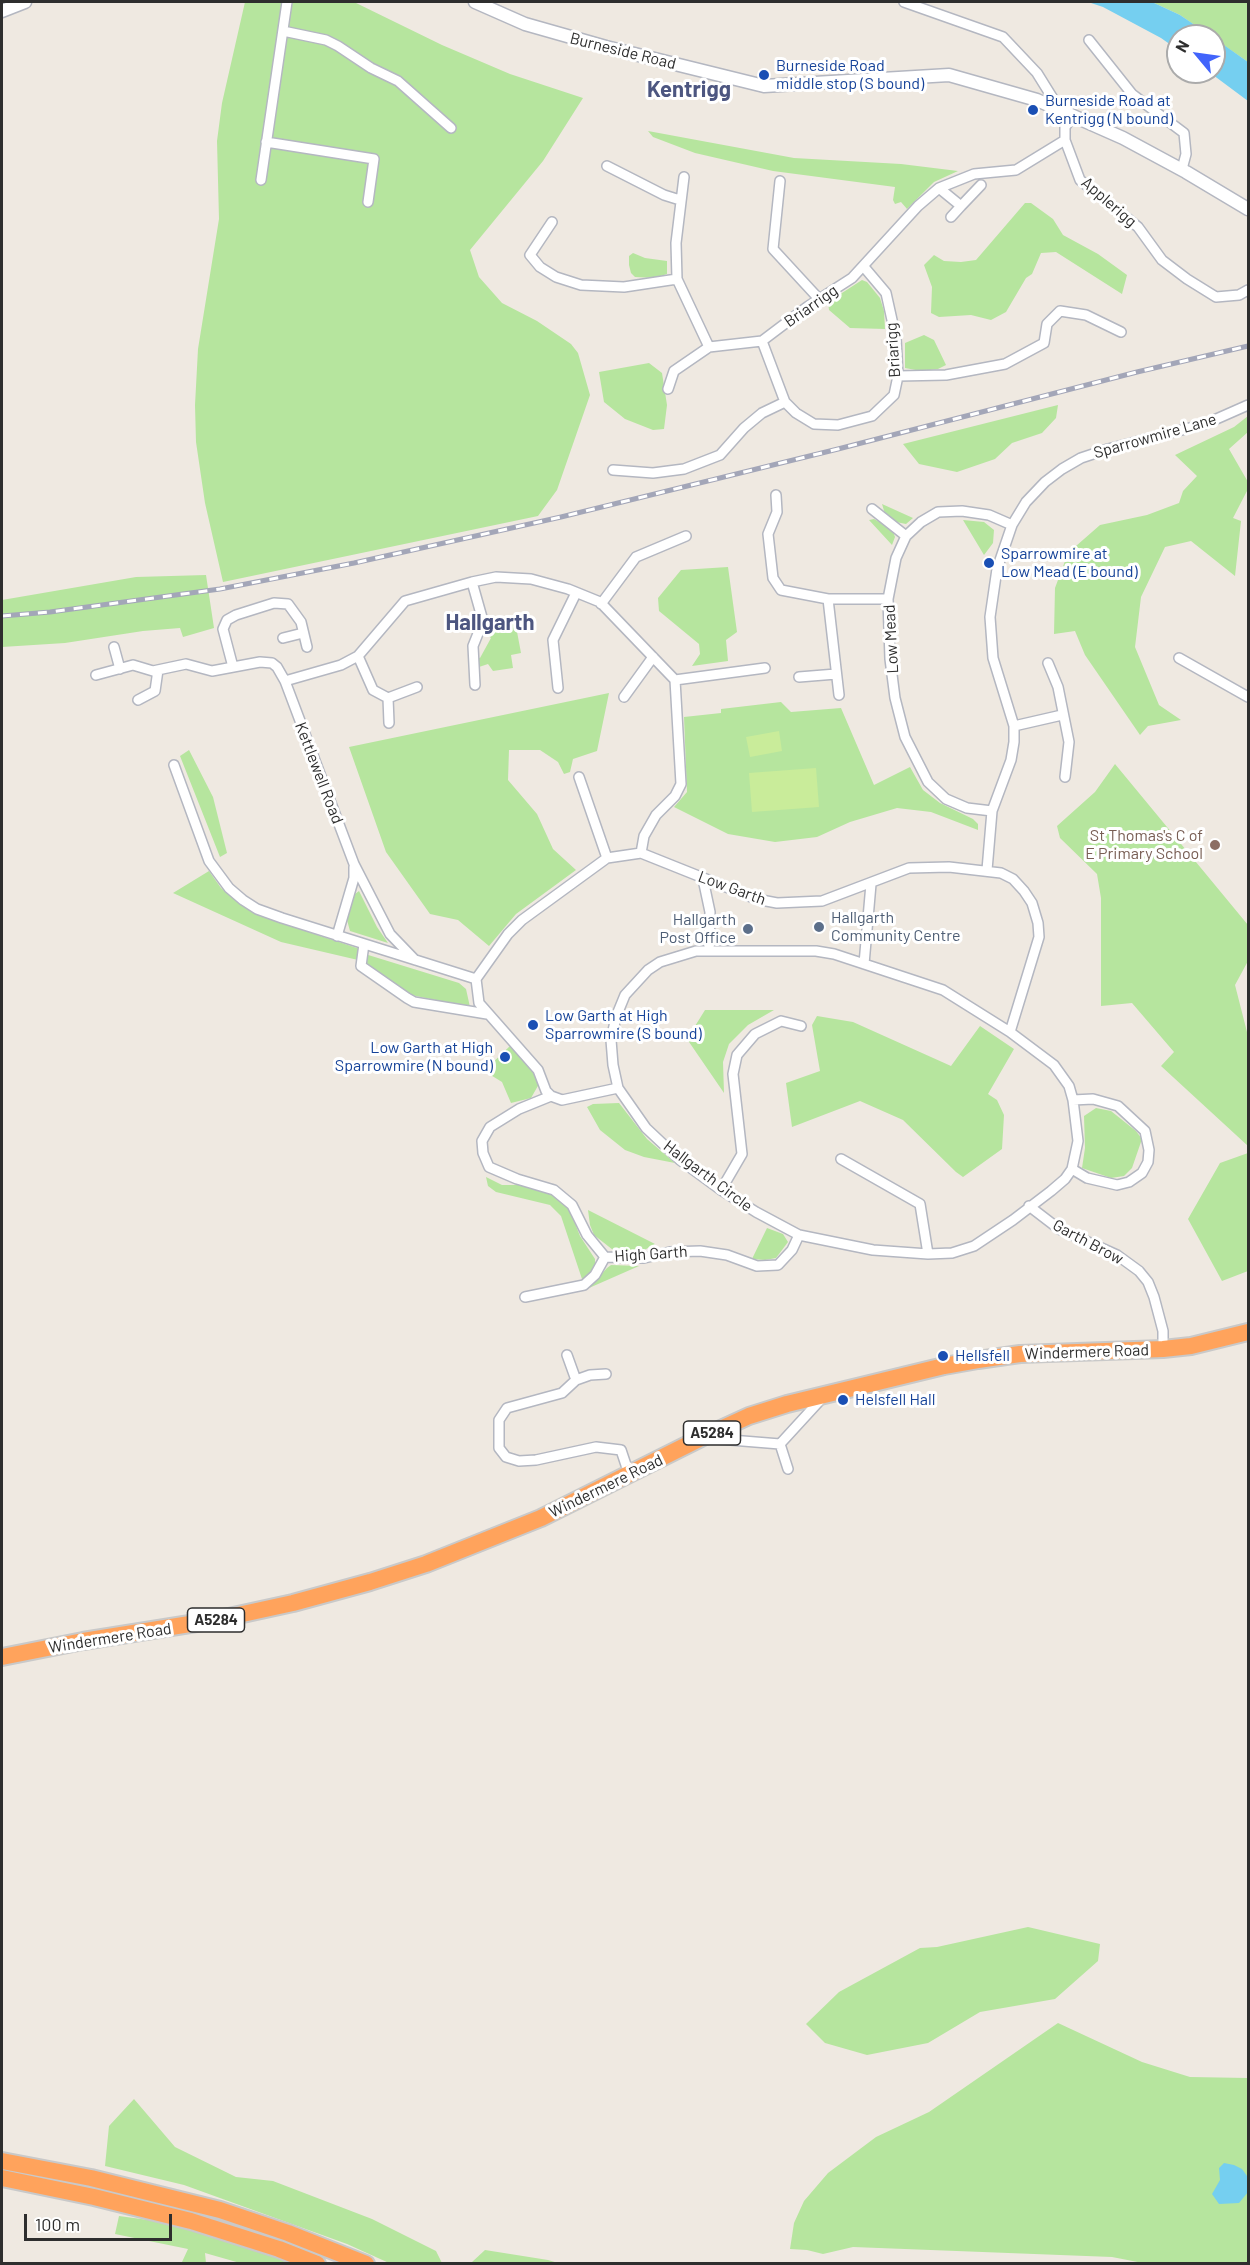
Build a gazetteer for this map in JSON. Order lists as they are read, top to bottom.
{
  "streets": {
    "highway": ["Windermere Road", "A5284"],
    "street": [
      "Burneside Road",
      "Applerigg",
      "Briarrigg",
      "Briarigg",
      "Sparrowmire Lane",
      "Low Mead",
      "Kettlewell Road",
      "Low Garth",
      "Hallgarth Circle",
      "Garth Brow",
      "High Garth"
    ]
  },
  "crossings": [
    ["Applerigg", "Briarrigg"],
    ["Briarrigg", "Briarigg"],
    ["Sparrowmire Lane", "Low Mead"],
    ["Sparrowmire Lane", "Low Garth"],
    ["Low Garth", "Hallgarth Circle"],
    ["Hallgarth Circle", "Garth Brow"],
    ["Hallgarth Circle", "High Garth"],
    ["Garth Brow", "Windermere Road"]
  ],
  "districts": ["Kentrigg", "Hallgarth"],
  "places": [
    "Burneside Road middle stop (S bound)",
    "Burneside Road at Kentrigg (N bound)",
    "Sparrowmire at Low Mead (E bound)",
    "St Thomas's C of E Primary School",
    "Hallgarth Community Centre",
    "Hallgarth Post Office",
    "Low Garth at High Sparrowmire (S bound)",
    "Low Garth at High Sparrowmire (N bound)",
    "Hellsfell",
    "Helsfell Hall"
  ],
  "scale_bar": "100 m",
  "north": "top left"
}
